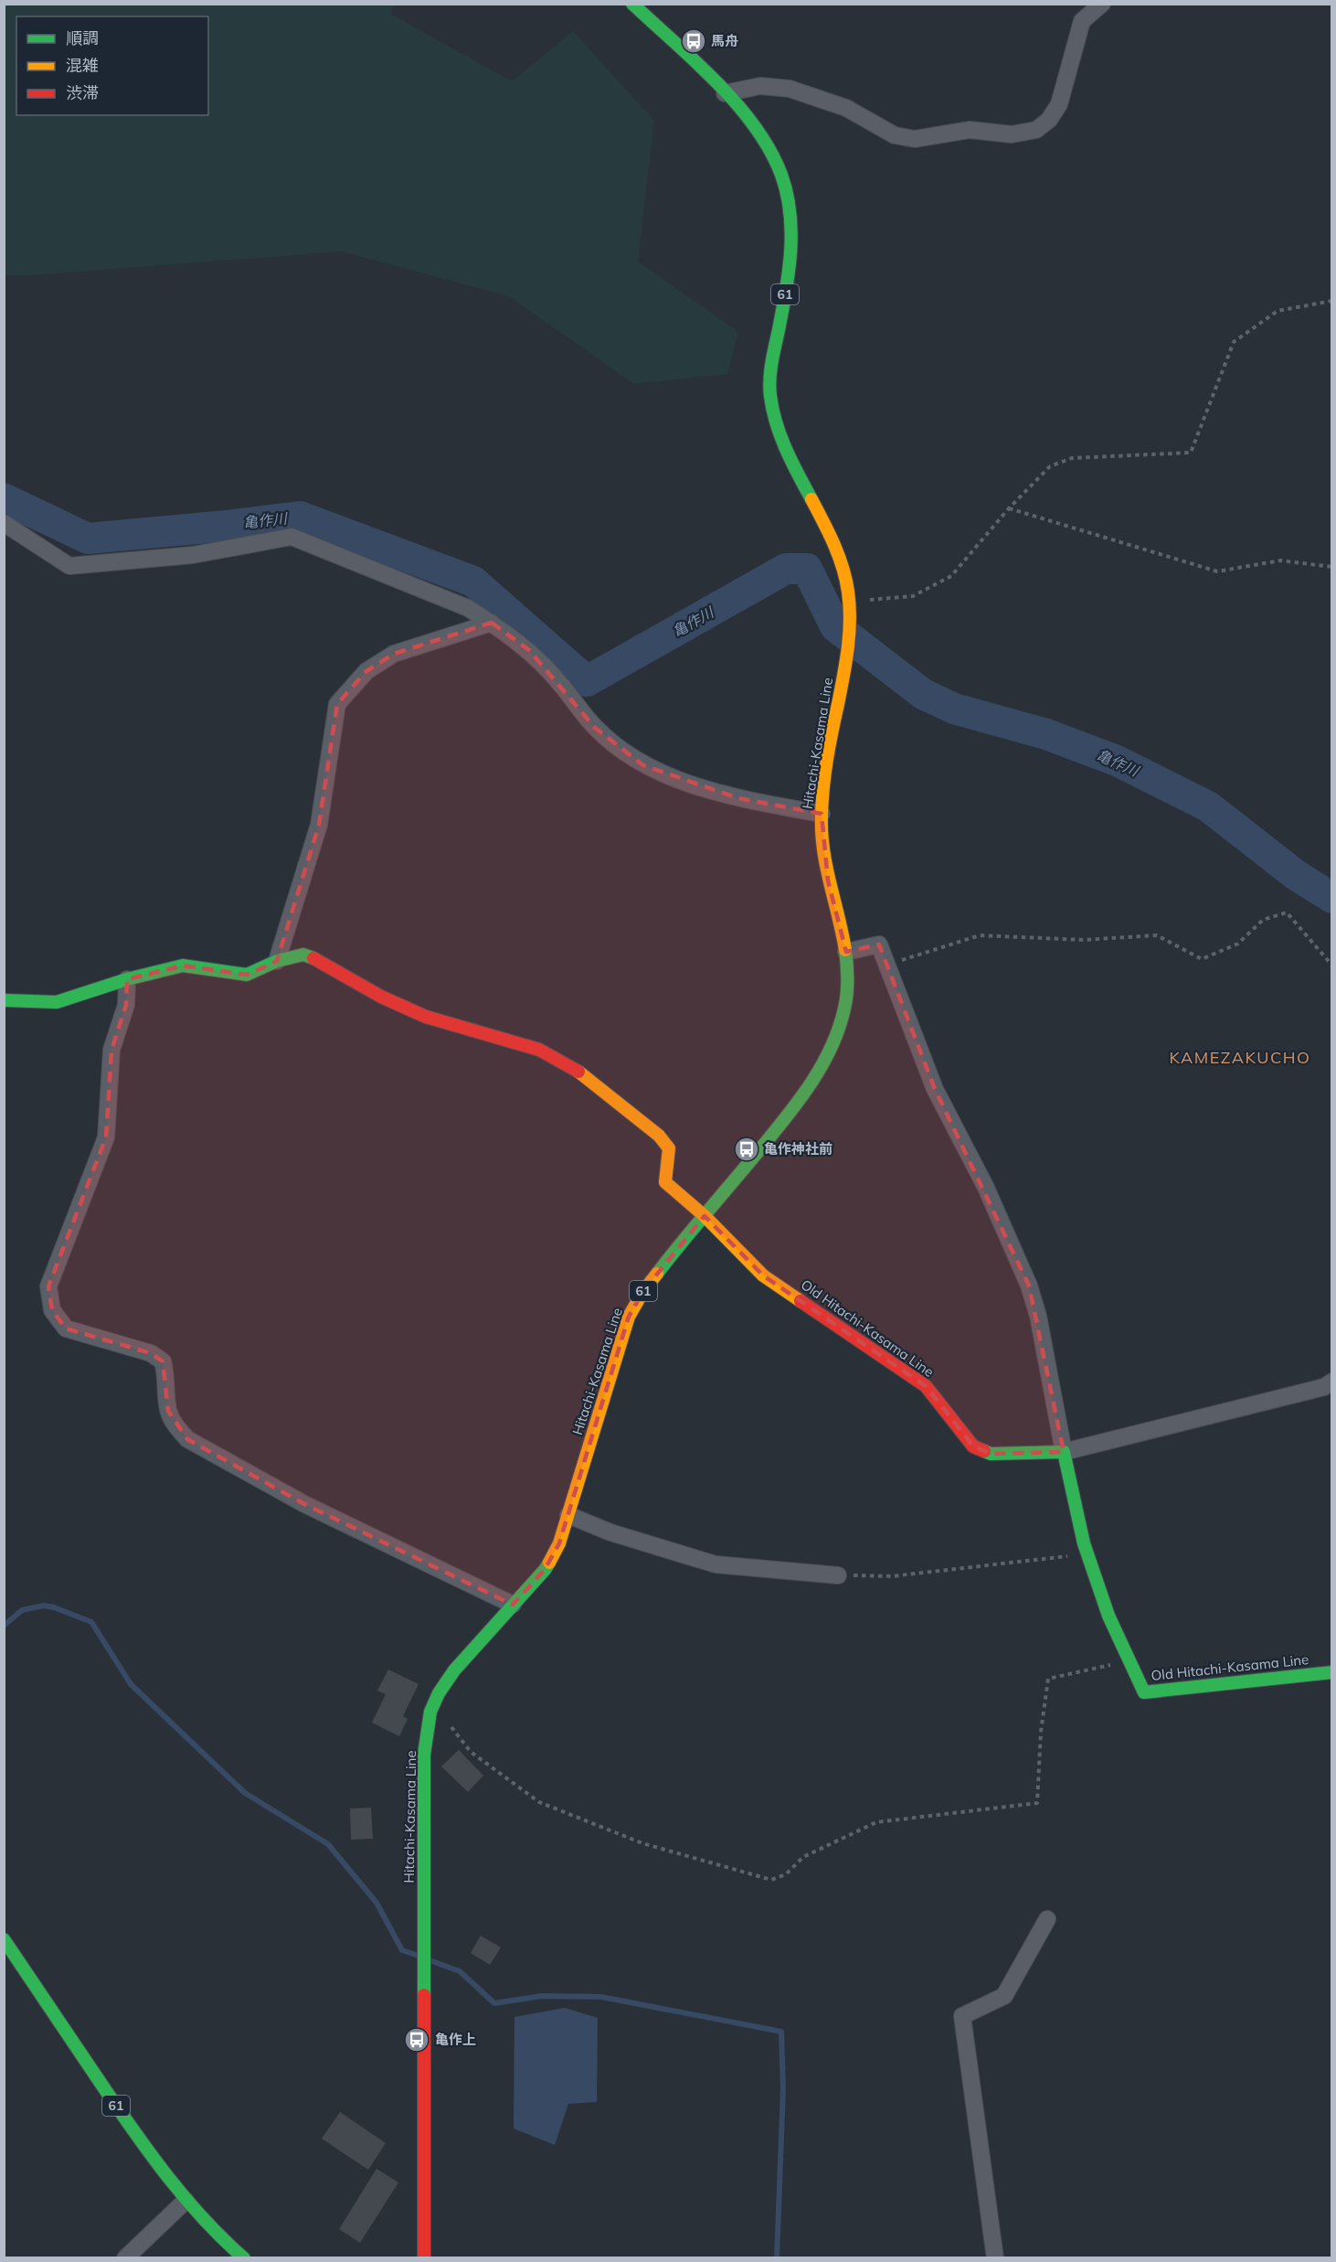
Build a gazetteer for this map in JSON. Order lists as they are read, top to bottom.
{
  "streets": {
    "main road": ["61", "Hitachi-Kasama Line", "Old Hitachi-Kasama Line"]
  },
  "crossings": [
    ["Hitachi-Kasama Line", "Old Hitachi-Kasama Line"]
  ],
  "districts": ["KAMEZAKUCHO"],
  "water": ["亀作川"],
  "places": {
    "bus stop": ["馬舟", "亀作神社前", "亀作上"]
  },
  "legend": ["順調", "混雑", "渋滞"]
}
